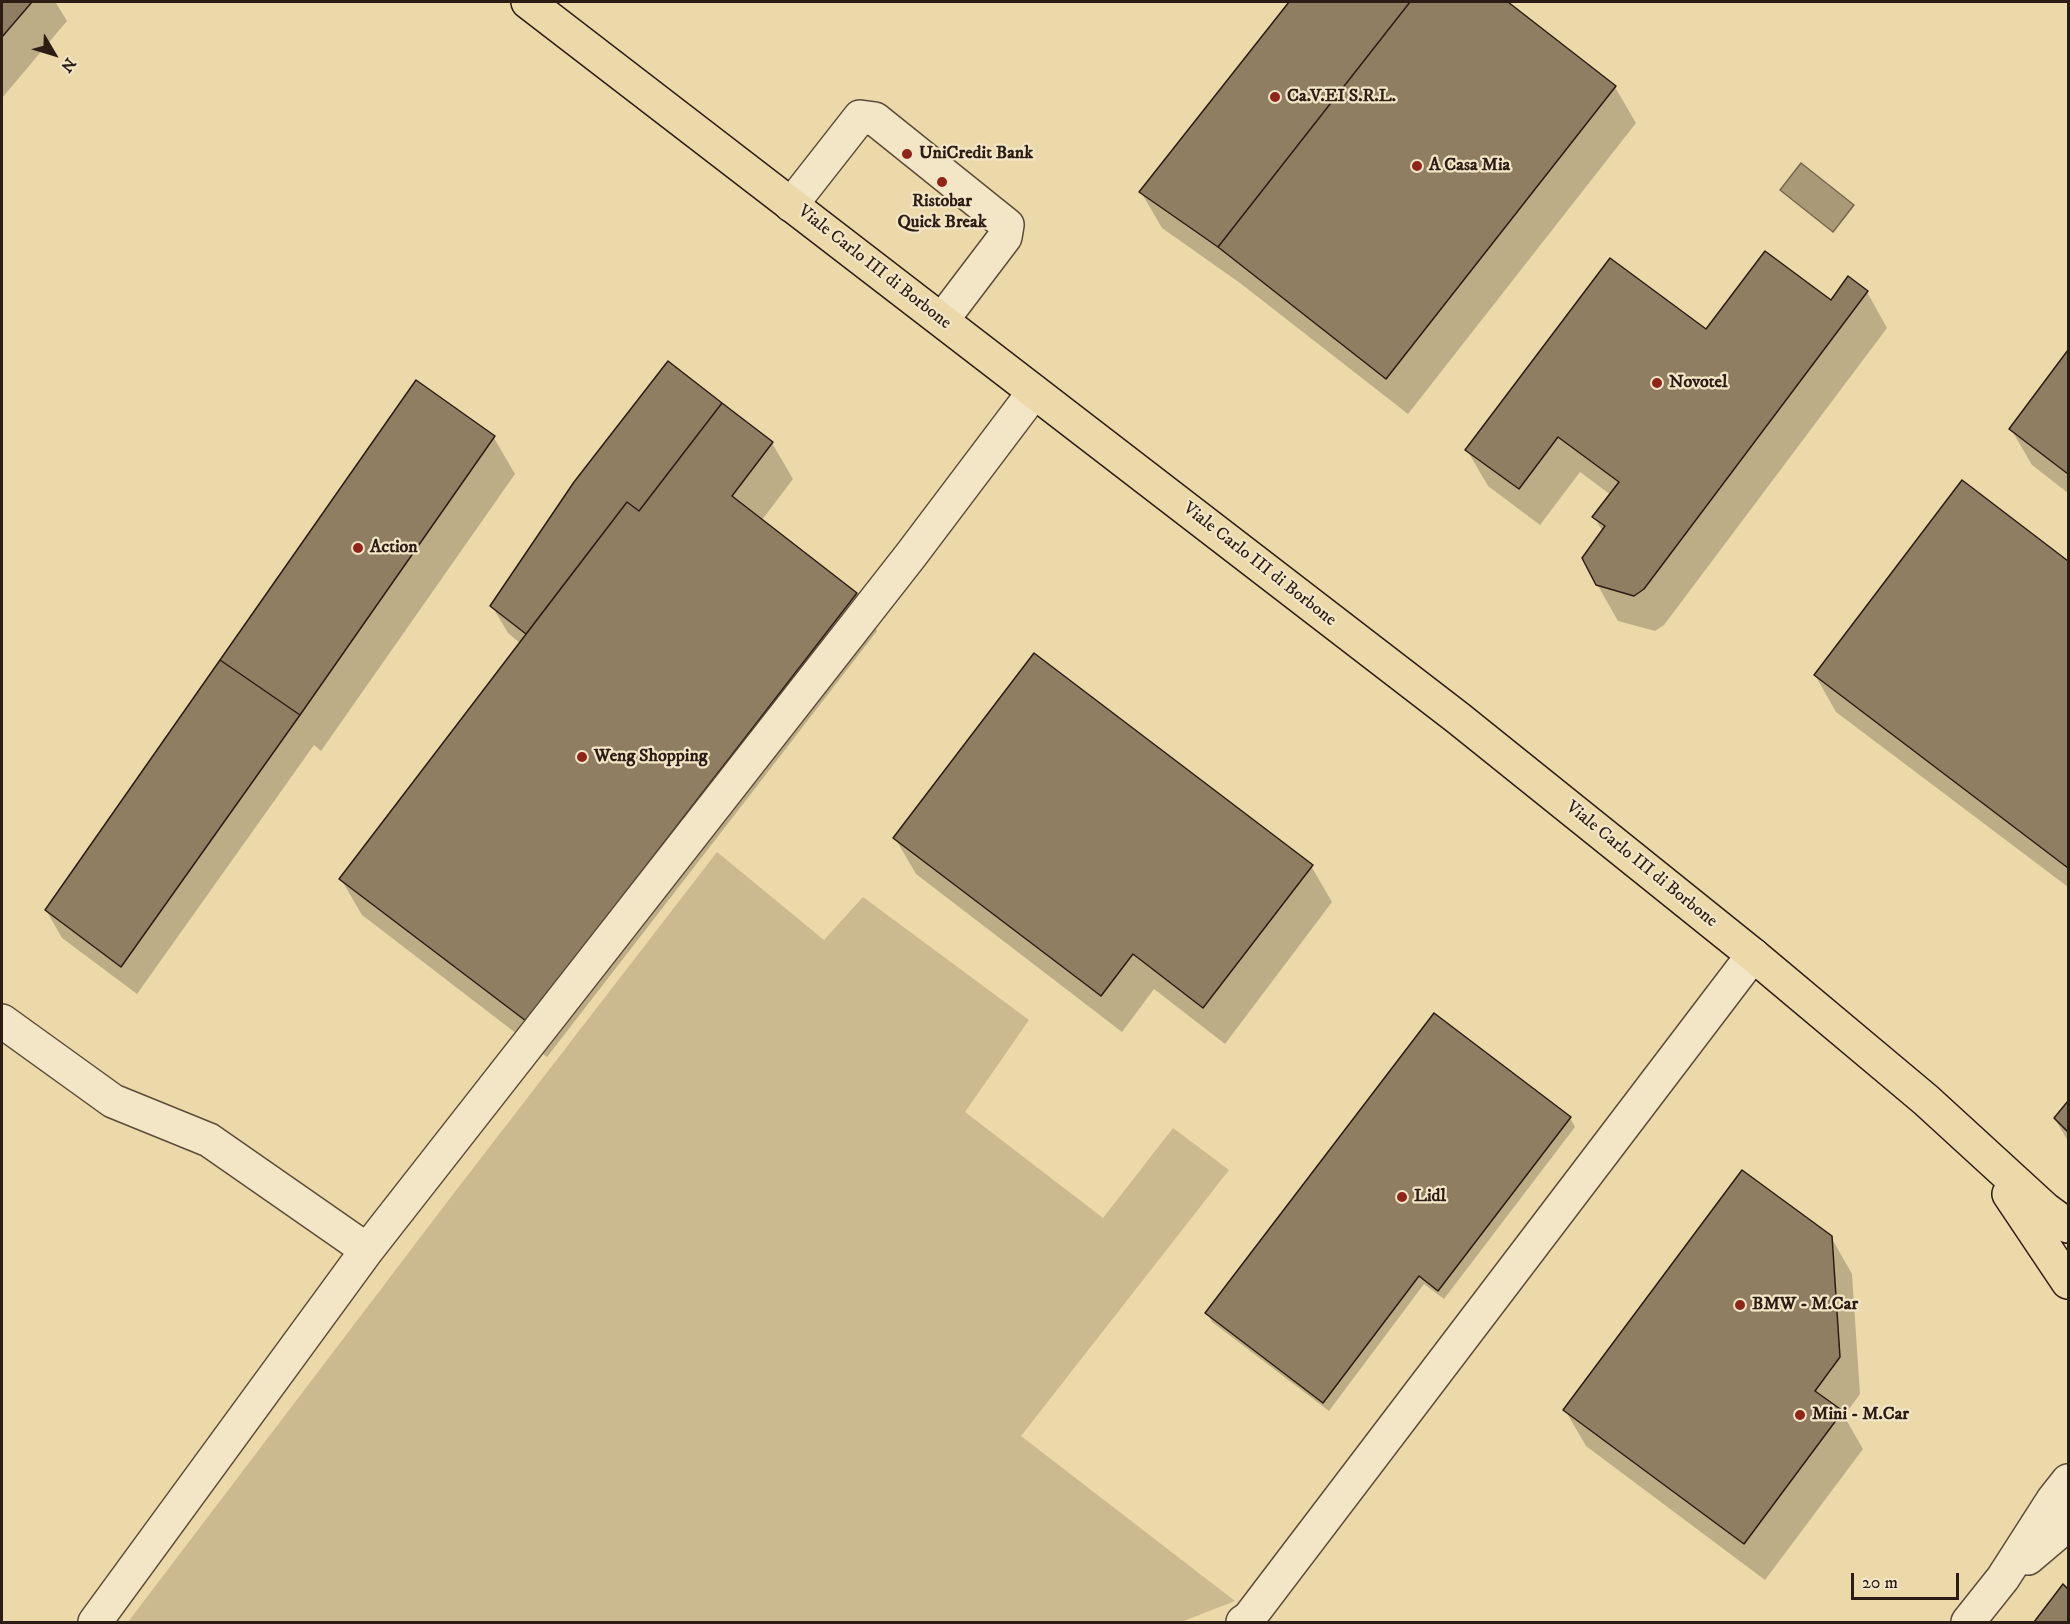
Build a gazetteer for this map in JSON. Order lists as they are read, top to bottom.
{
  "streets": {
    "main road": ["Viale Carlo III di Borbone"]
  },
  "places": [
    "Ca.V.EI S.R.L.",
    "UniCredit Bank",
    "A Casa Mia",
    "Ristobar Quick Break",
    "Novotel",
    "Action",
    "Weng Shopping",
    "Lidl",
    "BMW - M.Car",
    "Mini - M.Car"
  ],
  "scale_bar": "20 m",
  "north": "bottom right"
}
